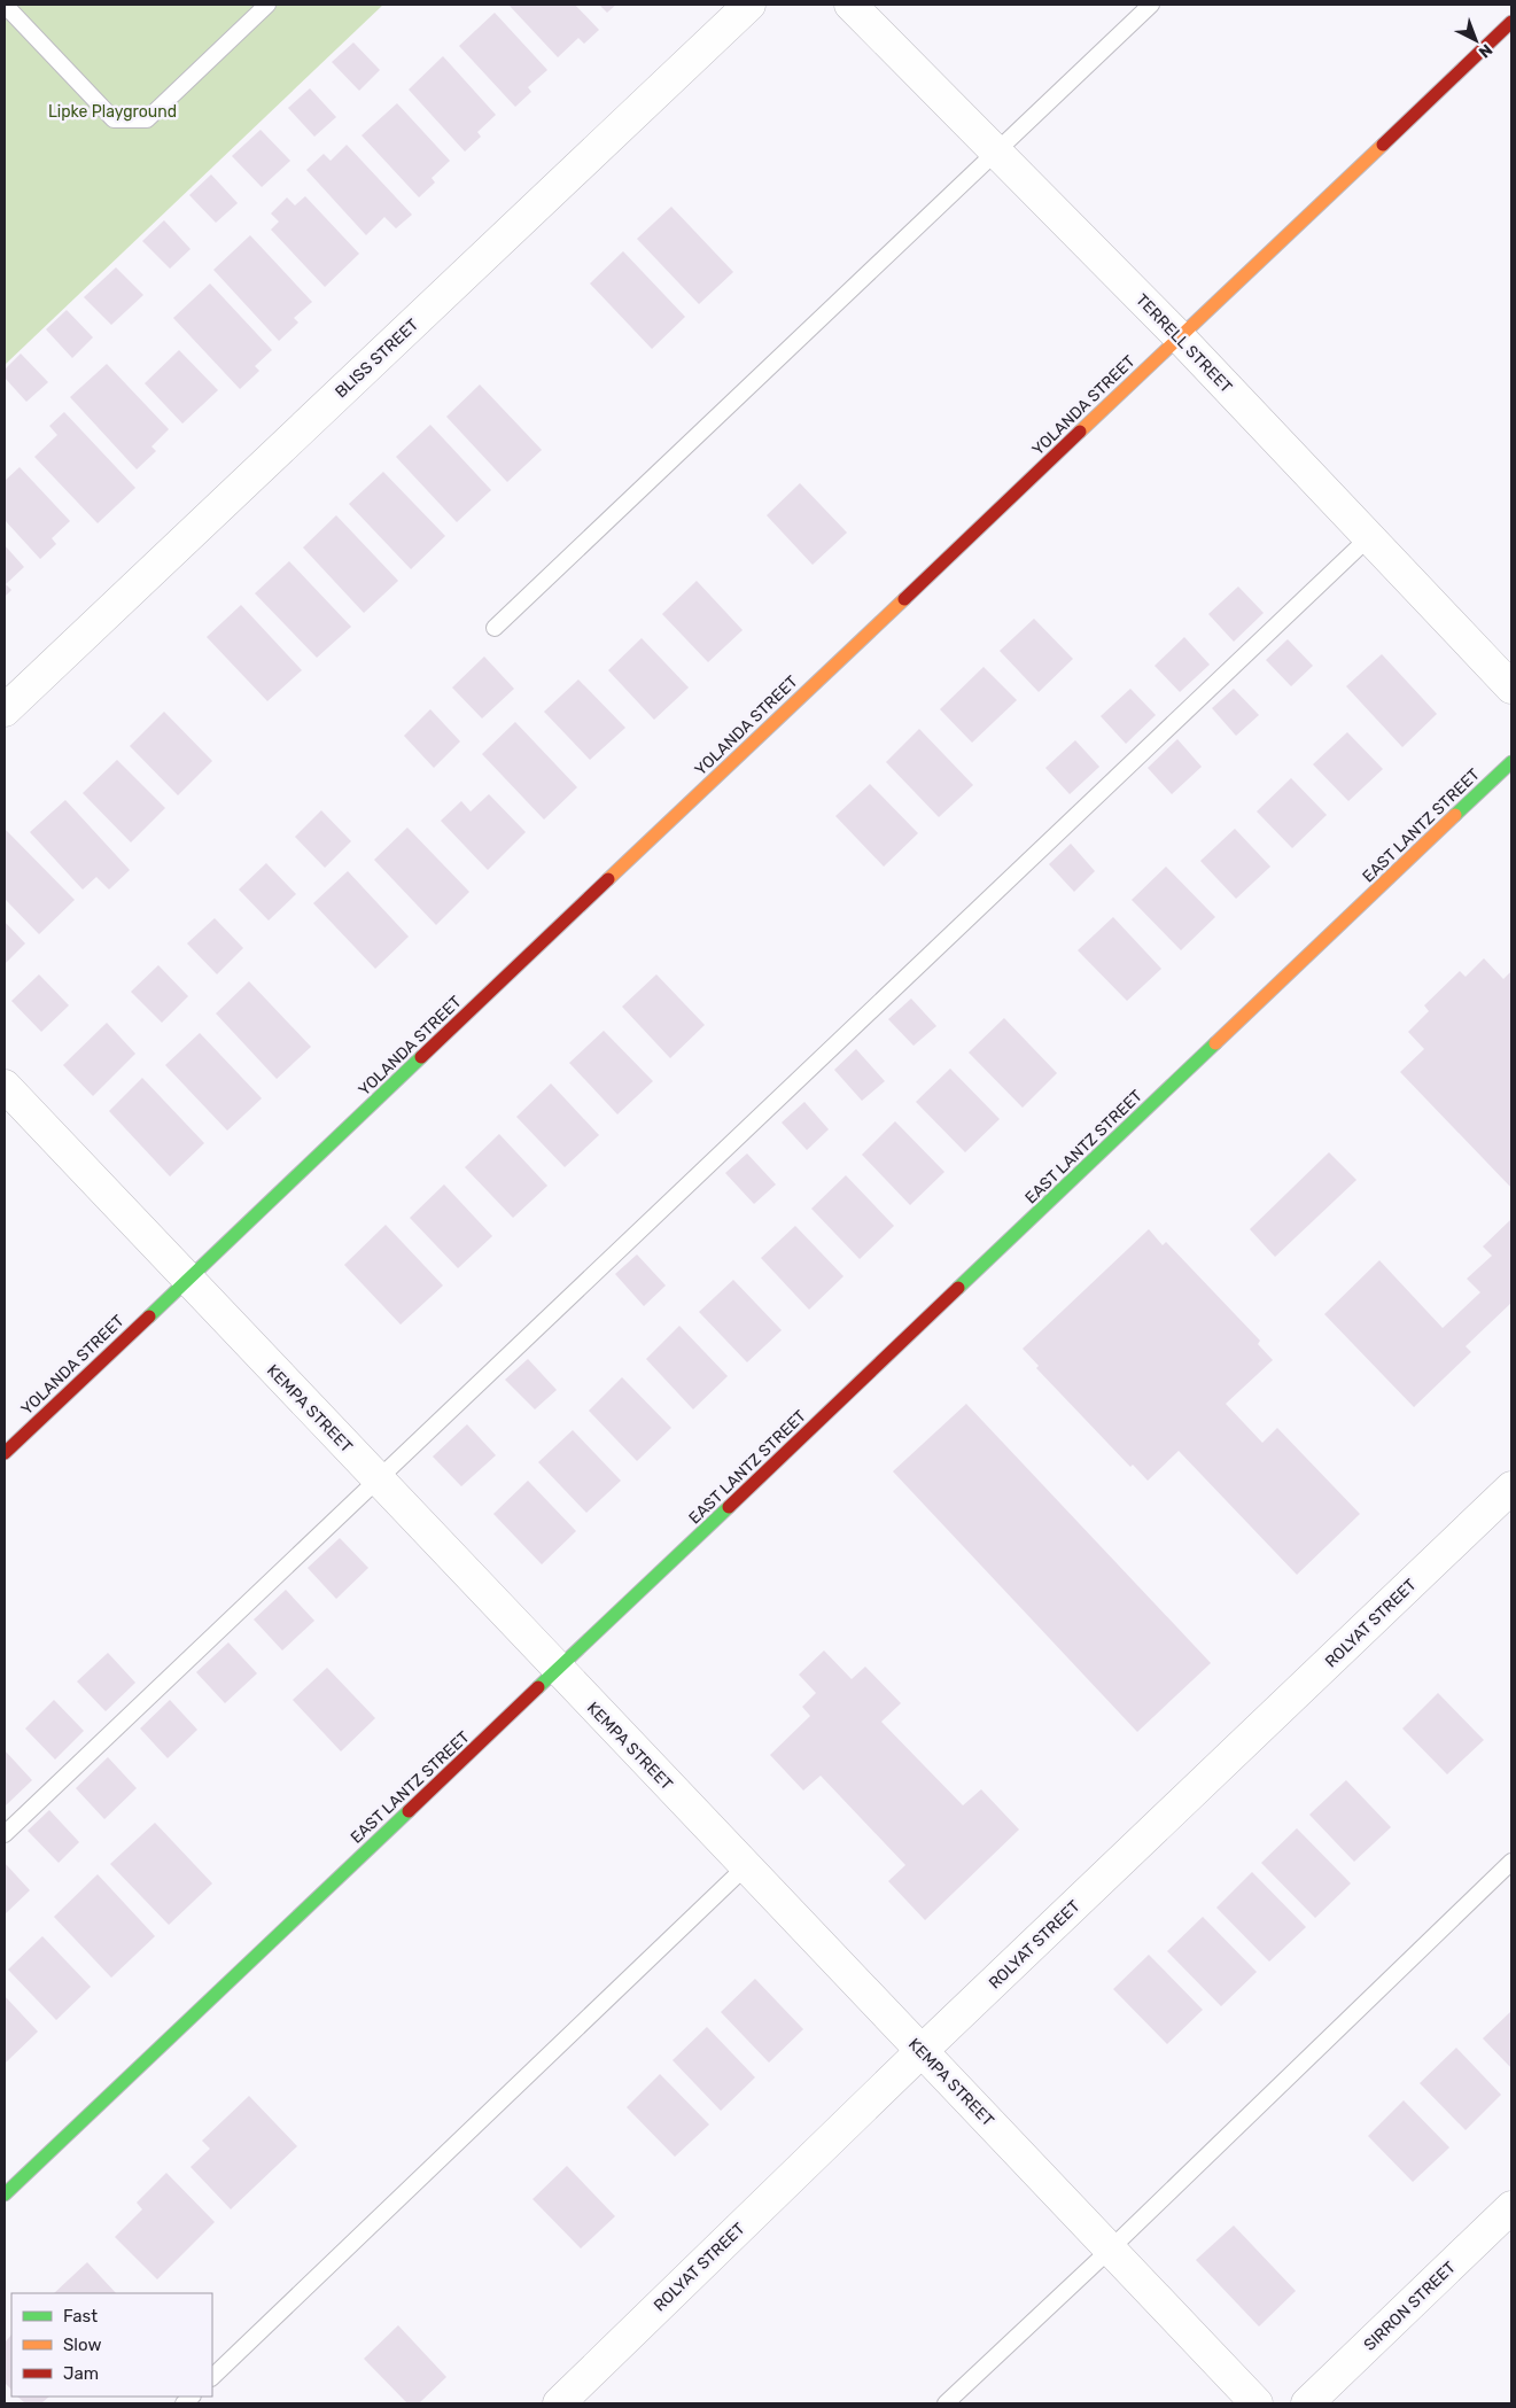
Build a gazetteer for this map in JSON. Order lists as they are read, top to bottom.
{
  "streets": {
    "street": [
      "TERRELL STREET",
      "BLISS STREET",
      "YOLANDA STREET",
      "EAST LANTZ STREET",
      "KEMPA STREET",
      "ROLYAT STREET",
      "SIRRON STREET"
    ]
  },
  "crossings": [
    ["TERRELL STREET", "YOLANDA STREET"],
    ["YOLANDA STREET", "KEMPA STREET"],
    ["EAST LANTZ STREET", "KEMPA STREET"],
    ["KEMPA STREET", "ROLYAT STREET"]
  ],
  "parks": ["Lipke Playground"],
  "legend": ["Fast", "Slow", "Jam"],
  "north": "bottom right"
}
